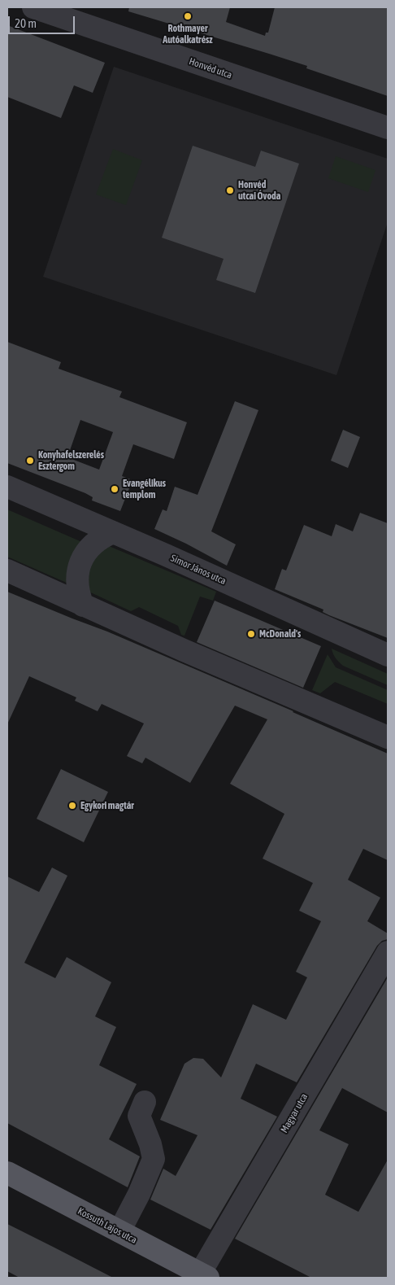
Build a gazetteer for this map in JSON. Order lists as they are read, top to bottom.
{
  "streets": {
    "main road": ["Kossuth Lajos utca"],
    "street": ["Honvéd utca", "Simor János utca", "Magyar utca"]
  },
  "crossings": [
    ["Magyar utca", "Kossuth Lajos utca"]
  ],
  "places": [
    "Rothmayer Autóalkatrész",
    "Honvéd utcai Óvoda",
    "Konyhafelszerelés Esztergom",
    "Evangélikus templom",
    "McDonald's",
    "Egykori magtár"
  ],
  "scale_bar": "20 m"
}
